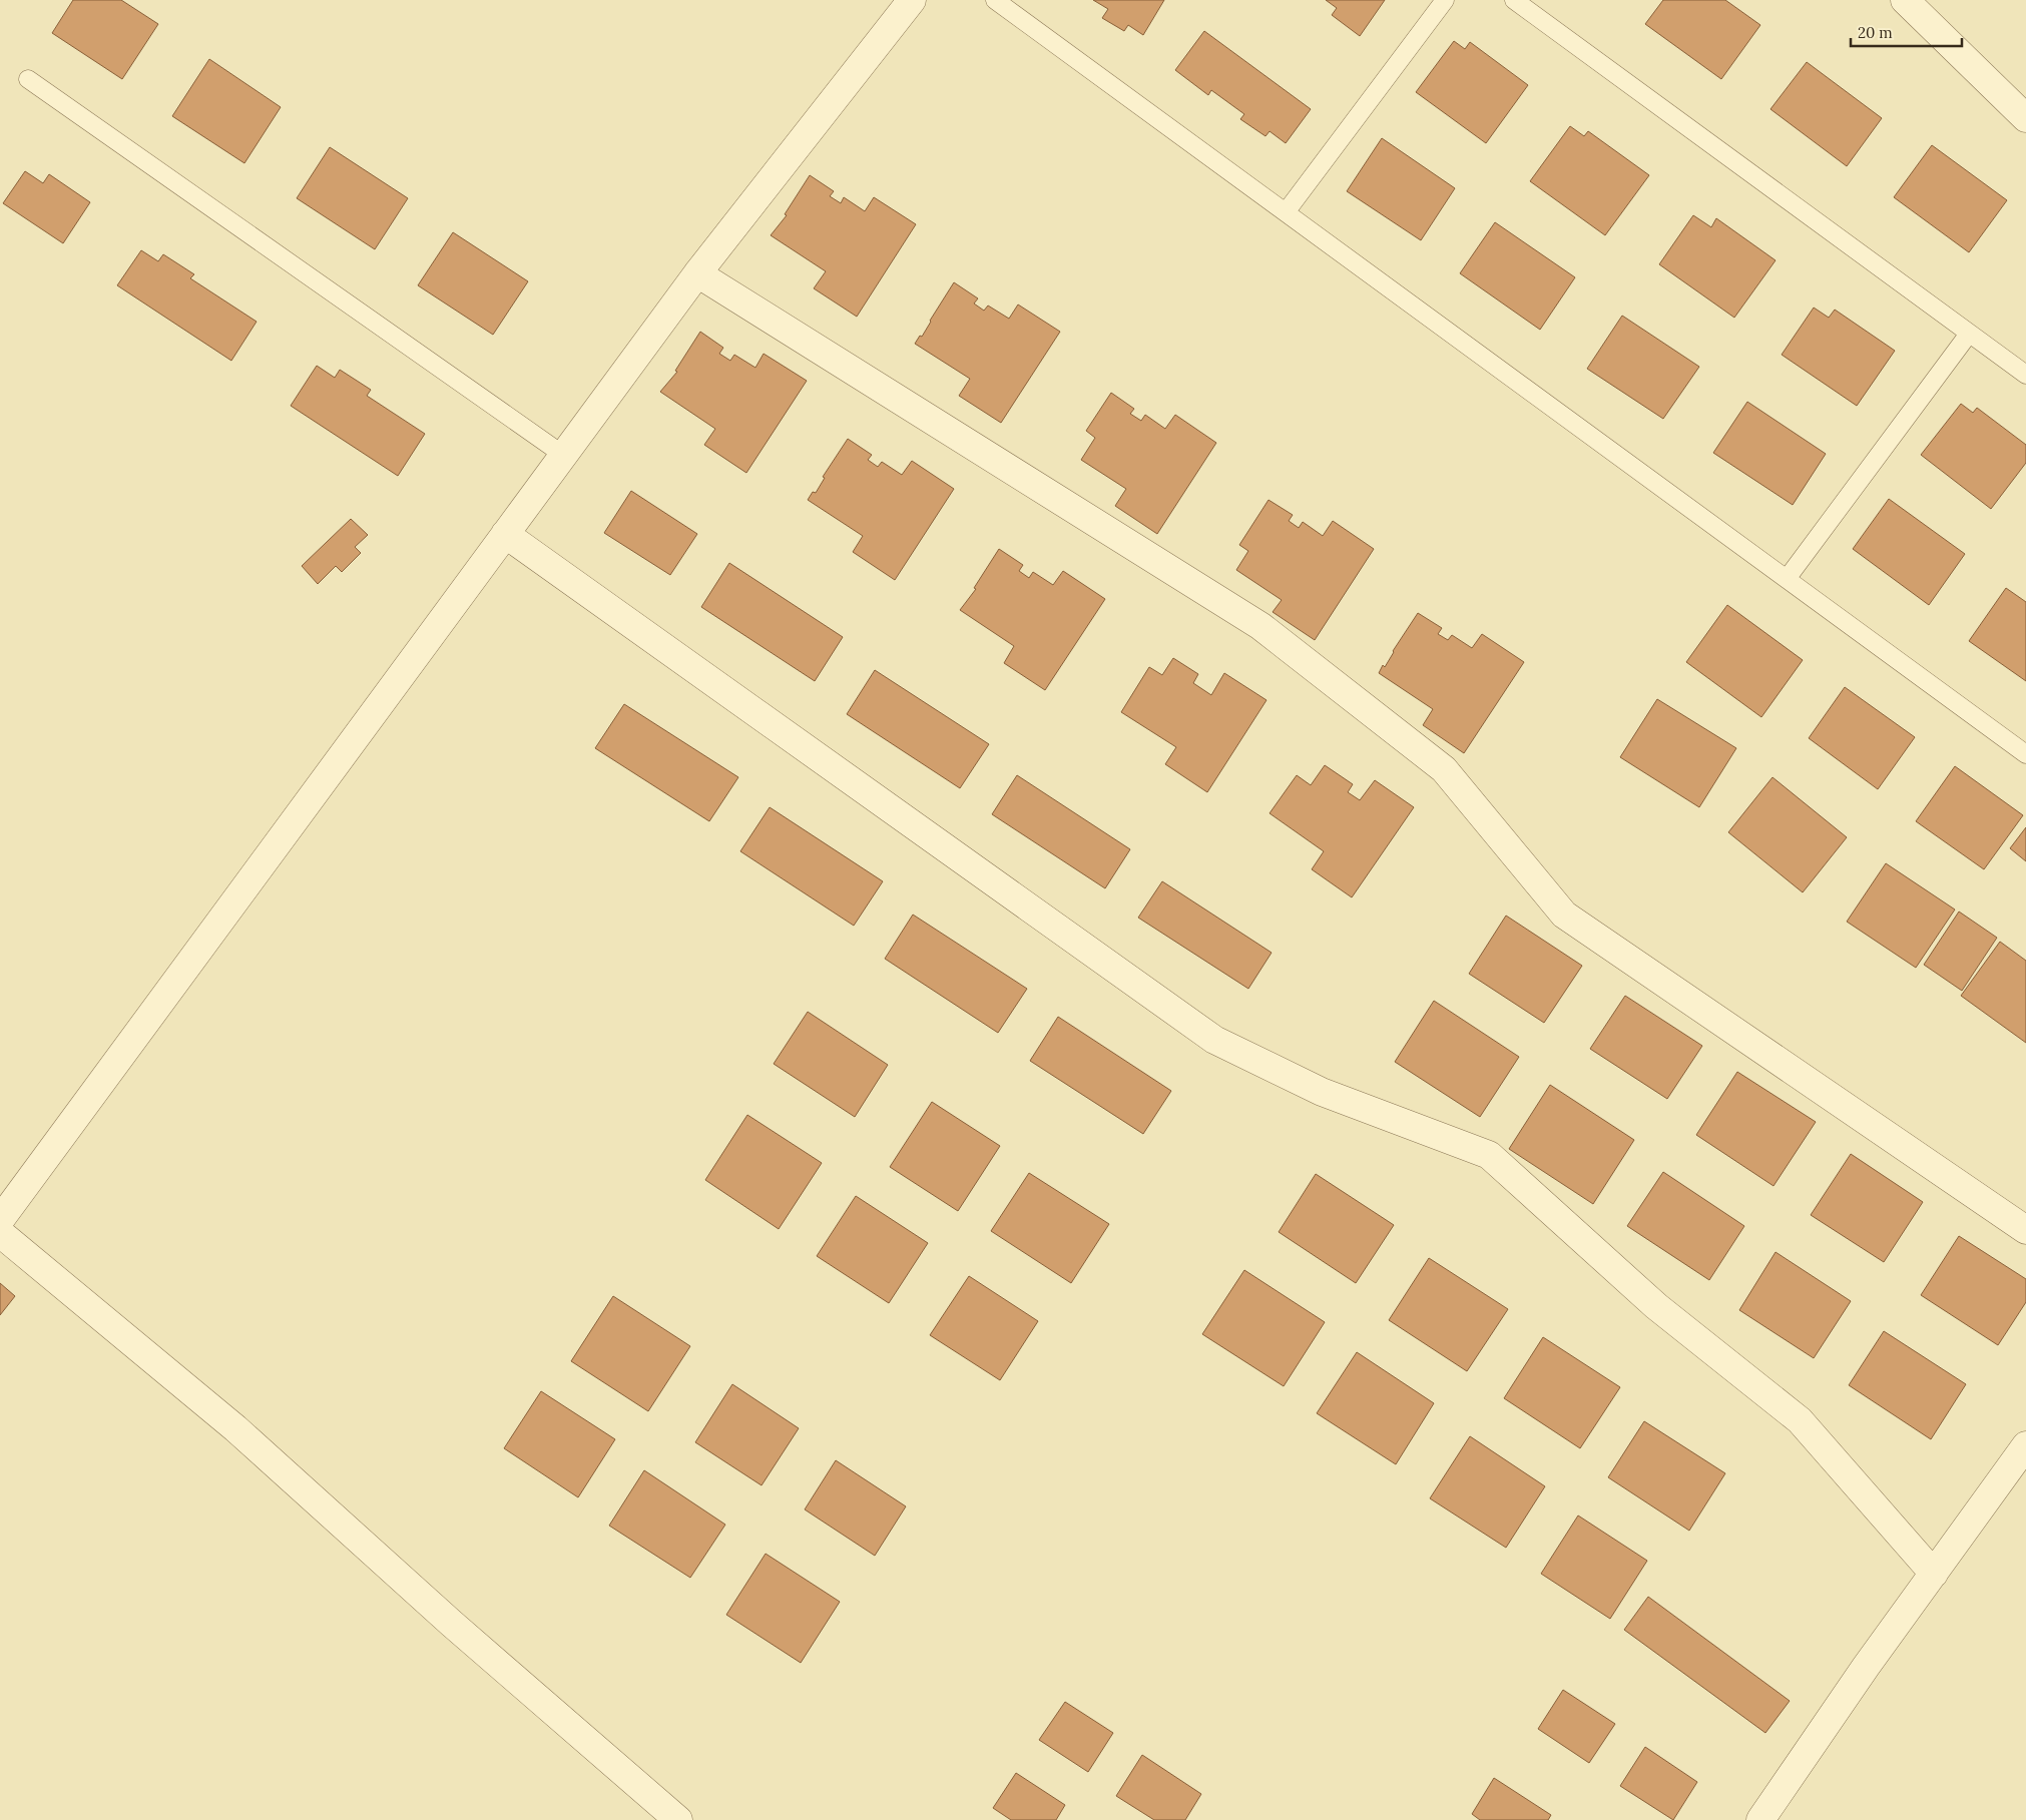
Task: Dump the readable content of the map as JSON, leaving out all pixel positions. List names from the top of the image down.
{
  "scale_bar": "20 m"
}
